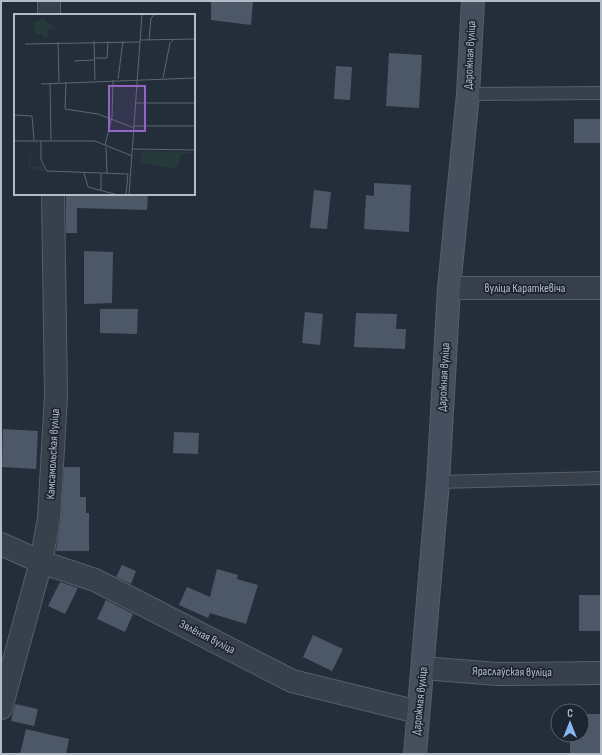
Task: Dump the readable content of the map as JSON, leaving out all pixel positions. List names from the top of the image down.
{
  "streets": {
    "main road": ["Дарожная вуліца"],
    "street": [
      "вуліца Караткевіча",
      "Камсамольская вуліца",
      "Зялёная вуліца",
      "Яраслаўская вуліца"
    ]
  },
  "crossings": [
    ["Дарожная вуліца", "вуліца Караткевіча"],
    ["Дарожная вуліца", "Зялёная вуліца"],
    ["Дарожная вуліца", "Яраслаўская вуліца"],
    ["Камсамольская вуліца", "Зялёная вуліца"]
  ],
  "north": "top"
}
